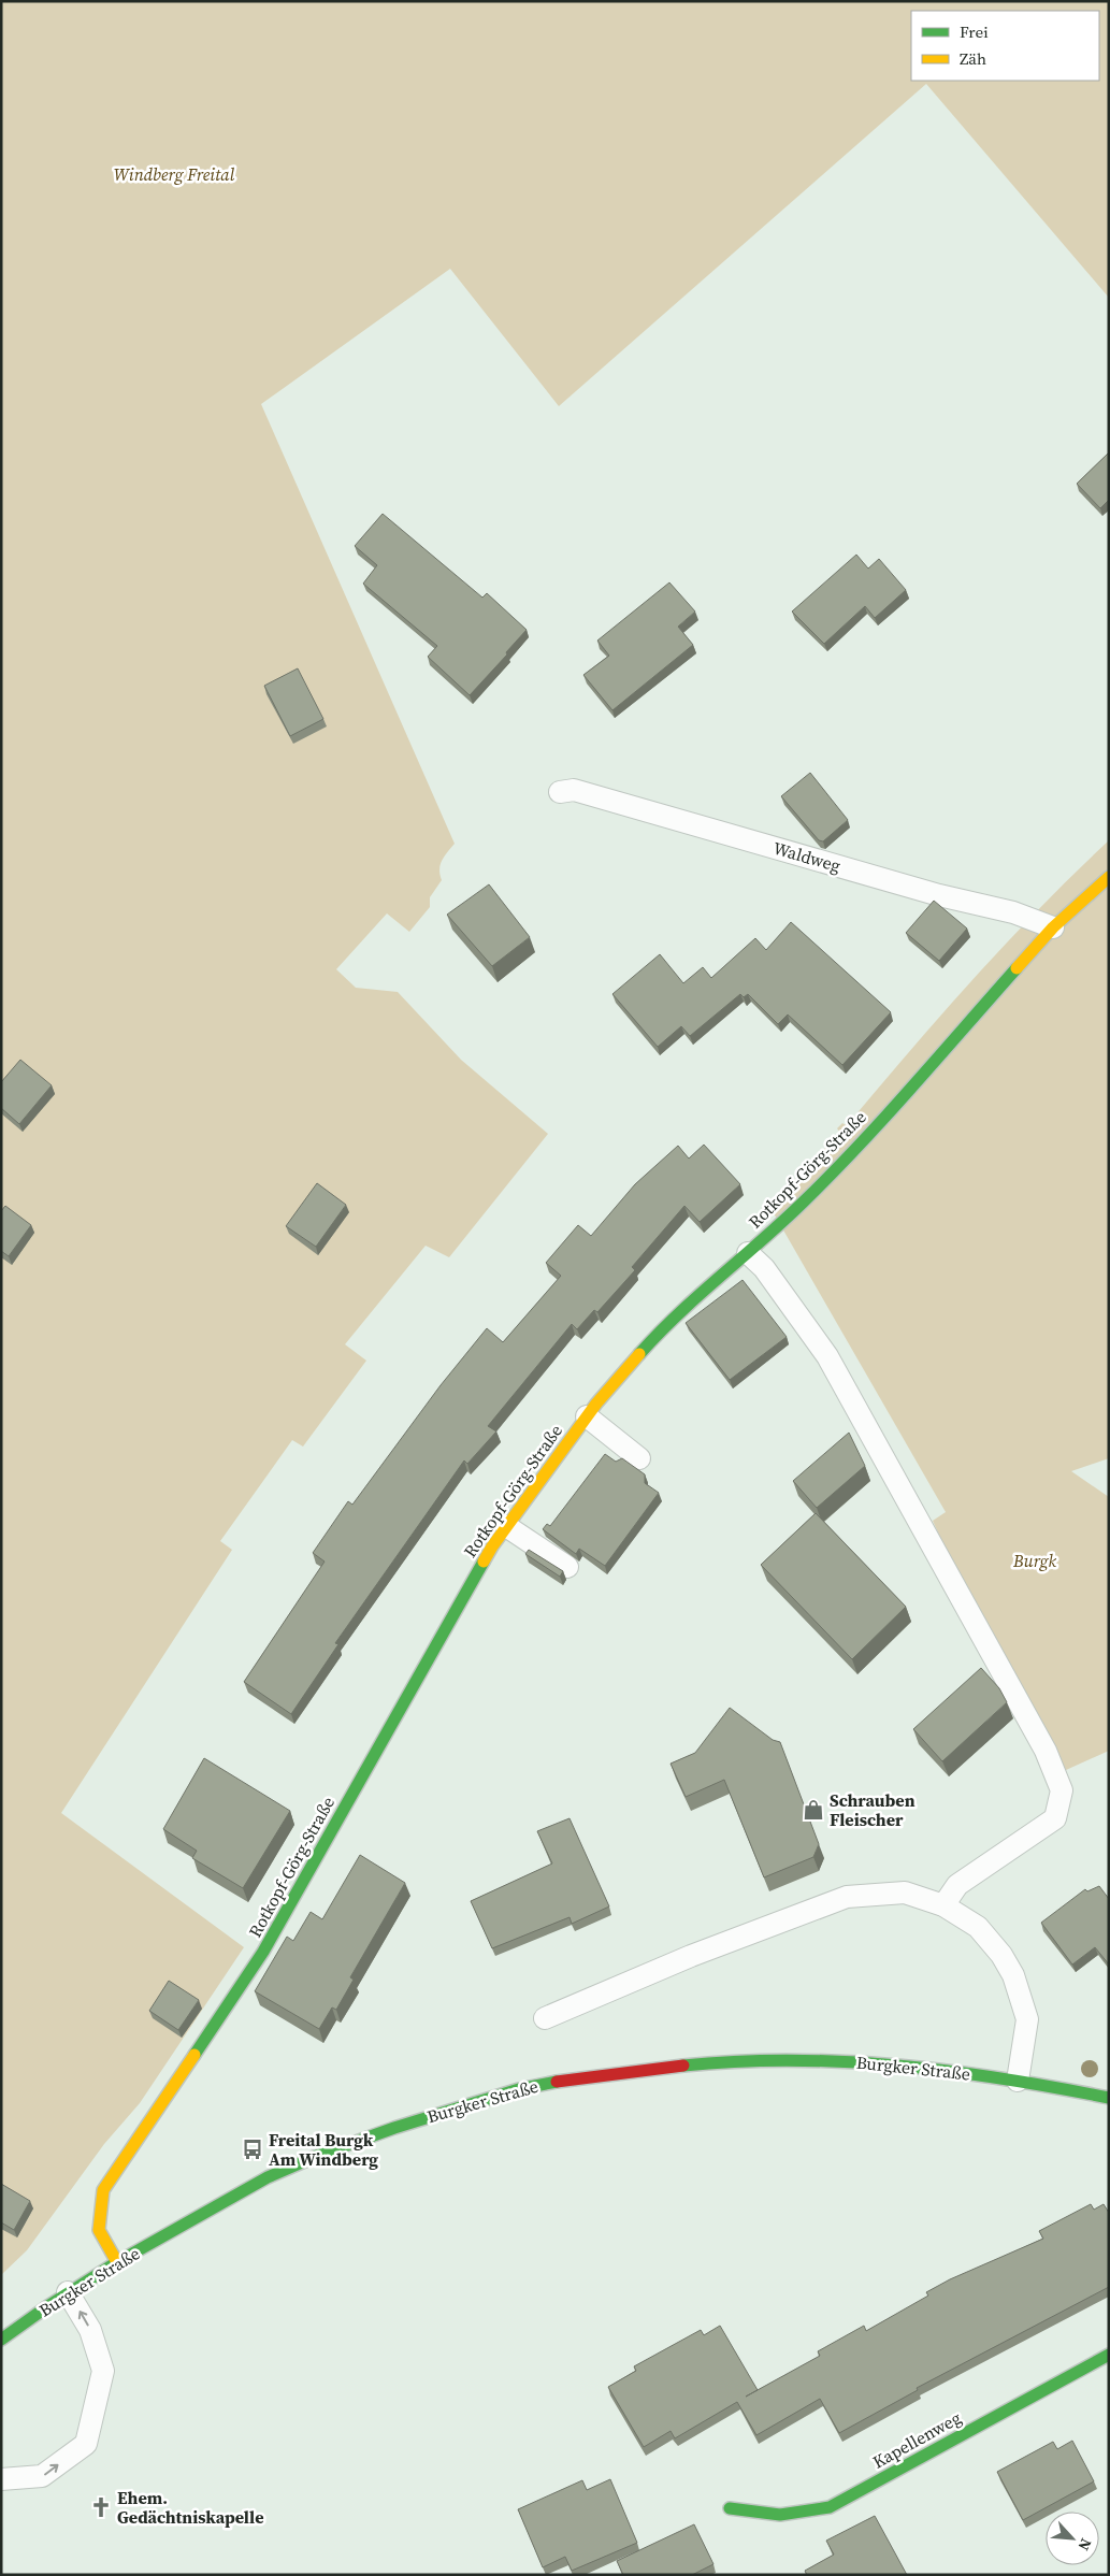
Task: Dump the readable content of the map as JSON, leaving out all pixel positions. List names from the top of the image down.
{
  "streets": {
    "street": ["Rotkopf-Görg-Straße", "Burgker Straße", "Kapellenweg"],
    "lane": ["Waldweg"]
  },
  "crossings": [
    ["Waldweg", "Rotkopf-Görg-Straße"],
    ["Rotkopf-Görg-Straße", "Burgker Straße"]
  ],
  "parks": ["Windberg Freital", "Burgk"],
  "places": {
    "shop": ["Schrauben Fleischer"],
    "bus stop": ["Freital Burgk Am Windberg"],
    "church": ["Ehem. Gedächtniskapelle"]
  },
  "legend": ["Frei", "Zäh"],
  "north": "bottom right"
}
